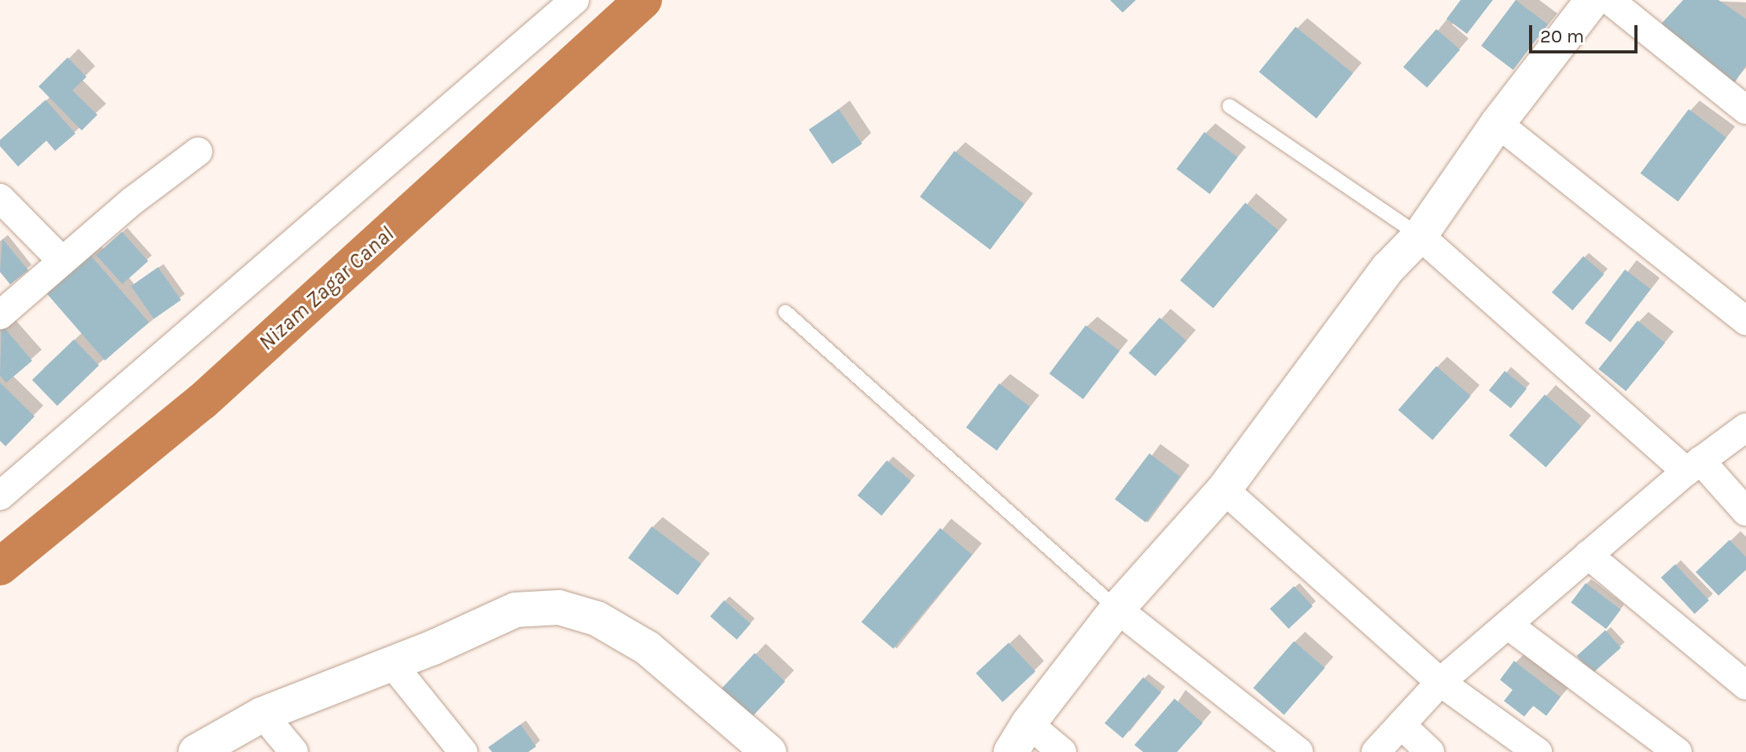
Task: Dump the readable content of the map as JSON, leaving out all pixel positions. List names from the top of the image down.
{
  "water": ["Nizam Zagar Canal"],
  "scale_bar": "20 m"
}
